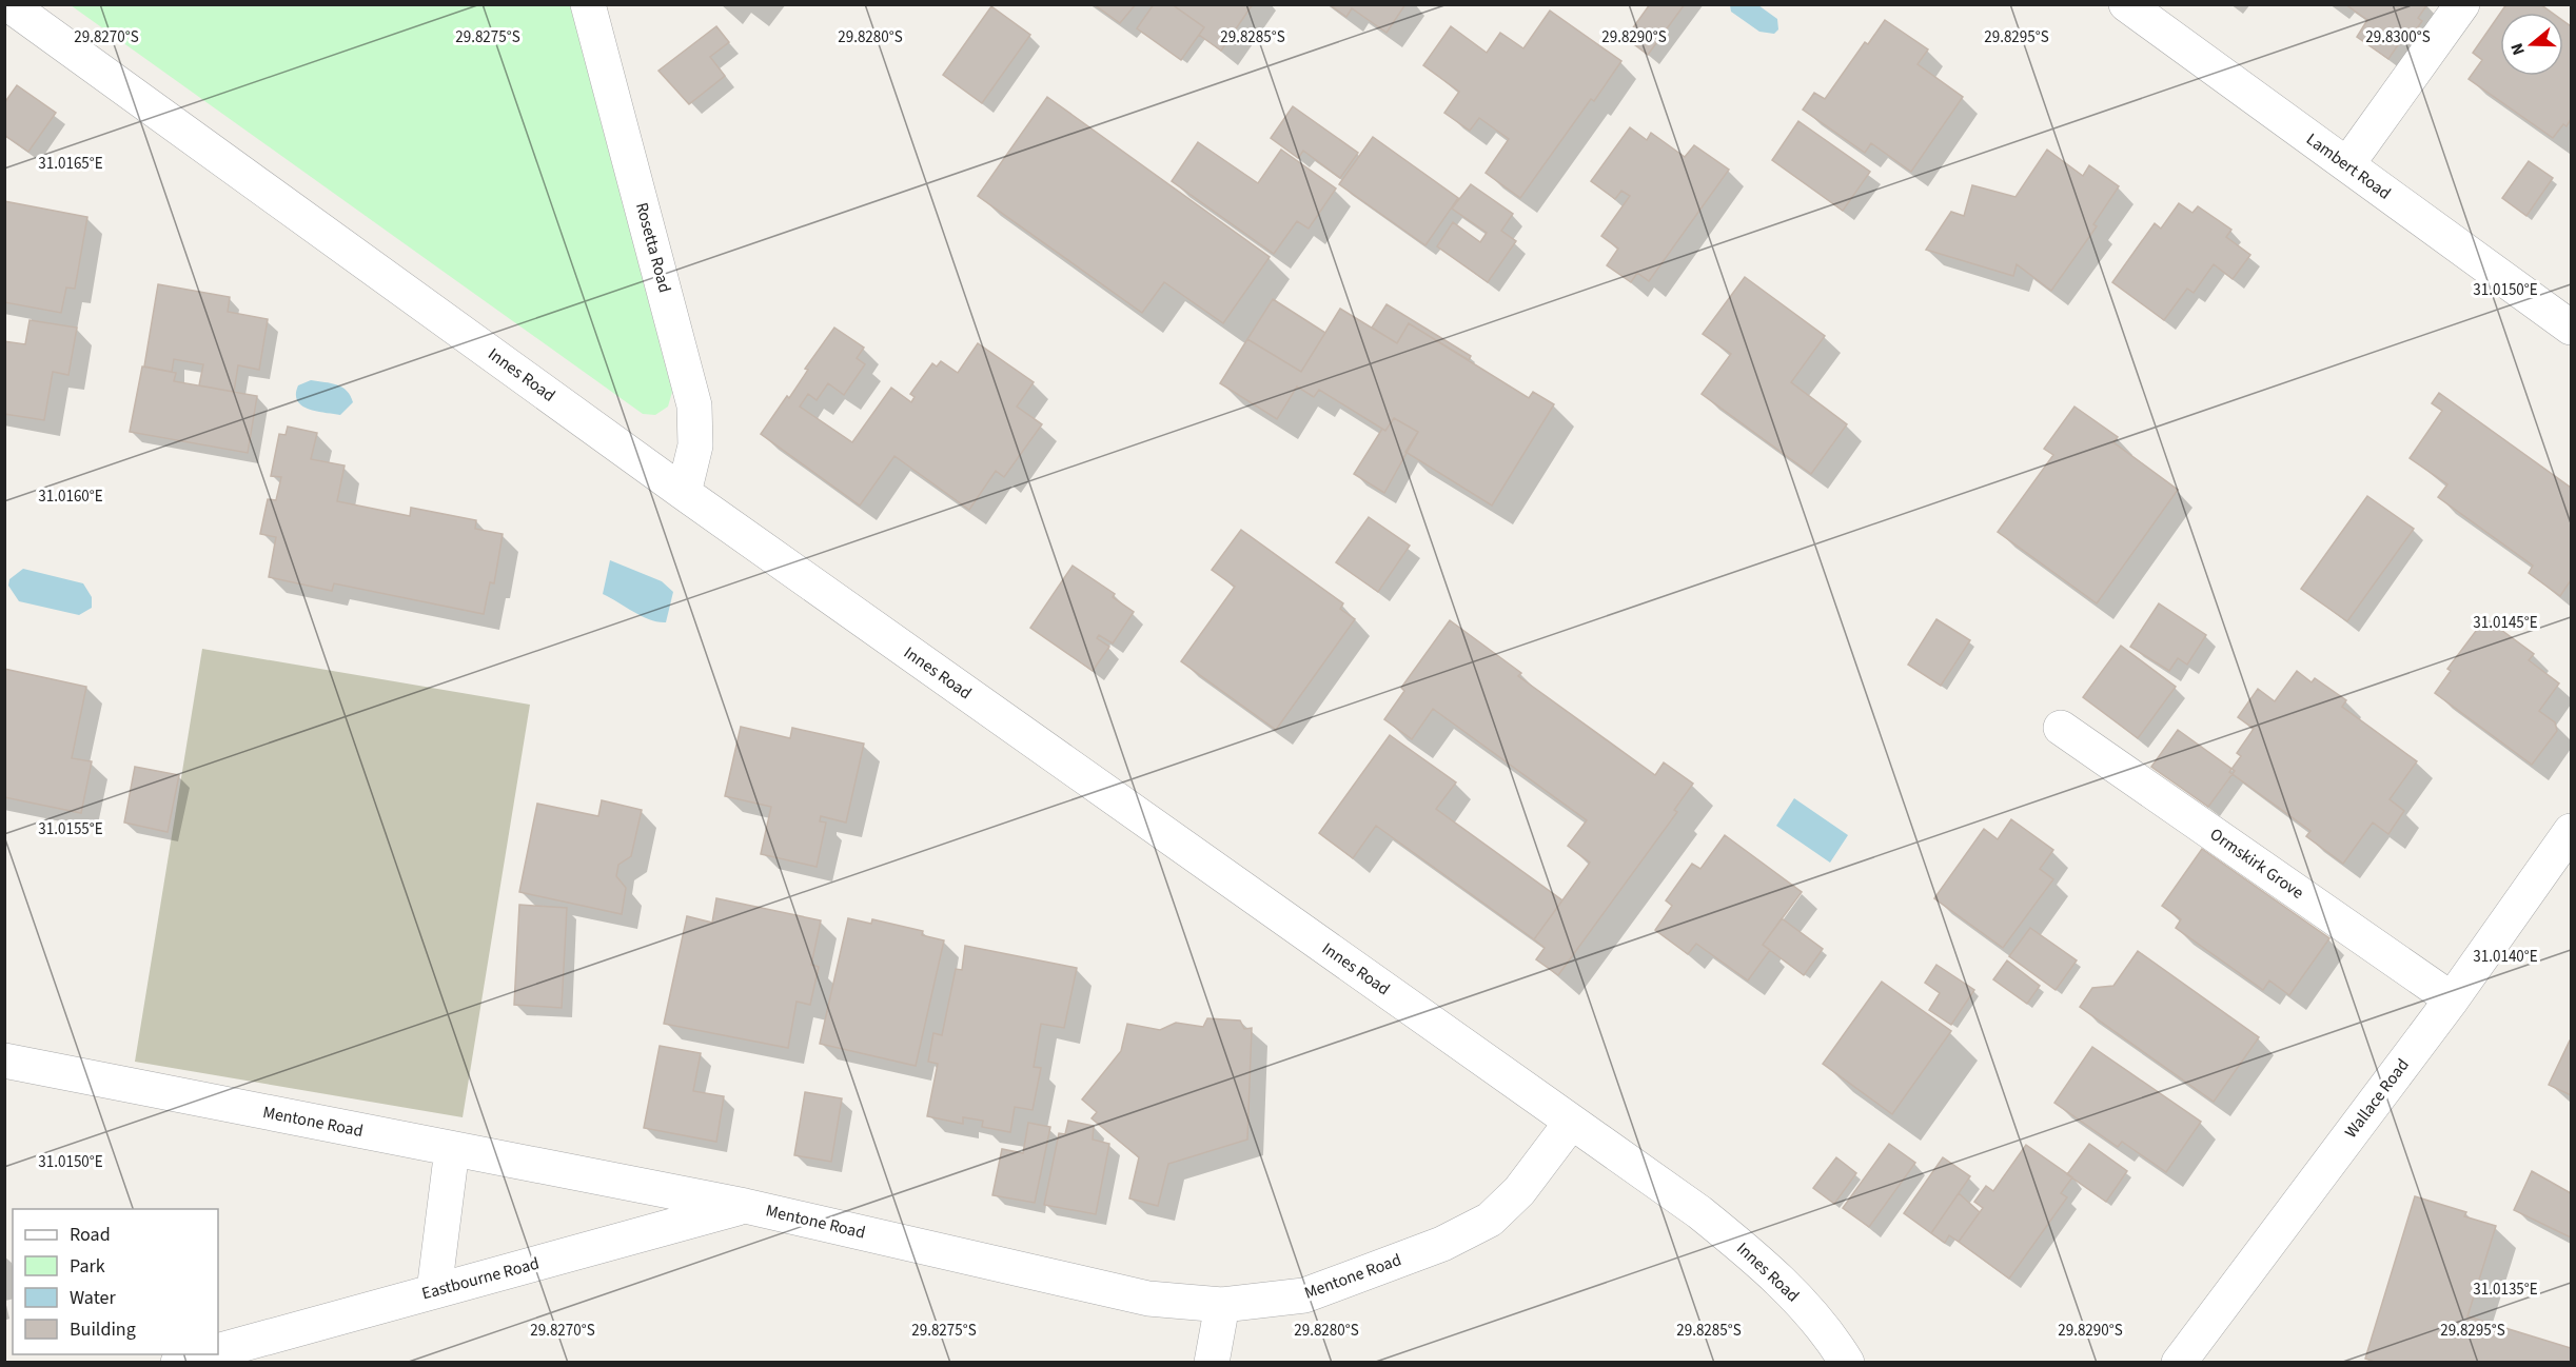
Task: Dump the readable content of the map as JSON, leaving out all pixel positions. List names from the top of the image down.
{
  "streets": {
    "street": [
      "Lambert Road",
      "Rosetta Road",
      "Innes Road",
      "Ormskirk Grove",
      "Wallace Road",
      "Mentone Road",
      "Eastbourne Road"
    ]
  },
  "crossings": [
    ["Rosetta Road", "Innes Road"],
    ["Innes Road", "Mentone Road"],
    ["Ormskirk Grove", "Wallace Road"],
    ["Mentone Road", "Eastbourne Road"]
  ],
  "legend": [
    "Road",
    "Park",
    "Water",
    "Building"
  ],
  "north": "left",
  "coordinates": [
    "29.8270°S",
    "29.8275°S",
    "29.8280°S",
    "29.8285°S",
    "29.8290°S",
    "29.8295°S",
    "29.8300°S",
    "31.0165°E",
    "31.0150°E",
    "31.0160°E",
    "31.0145°E",
    "31.0155°E",
    "31.0140°E",
    "31.0135°E"
  ]
}
